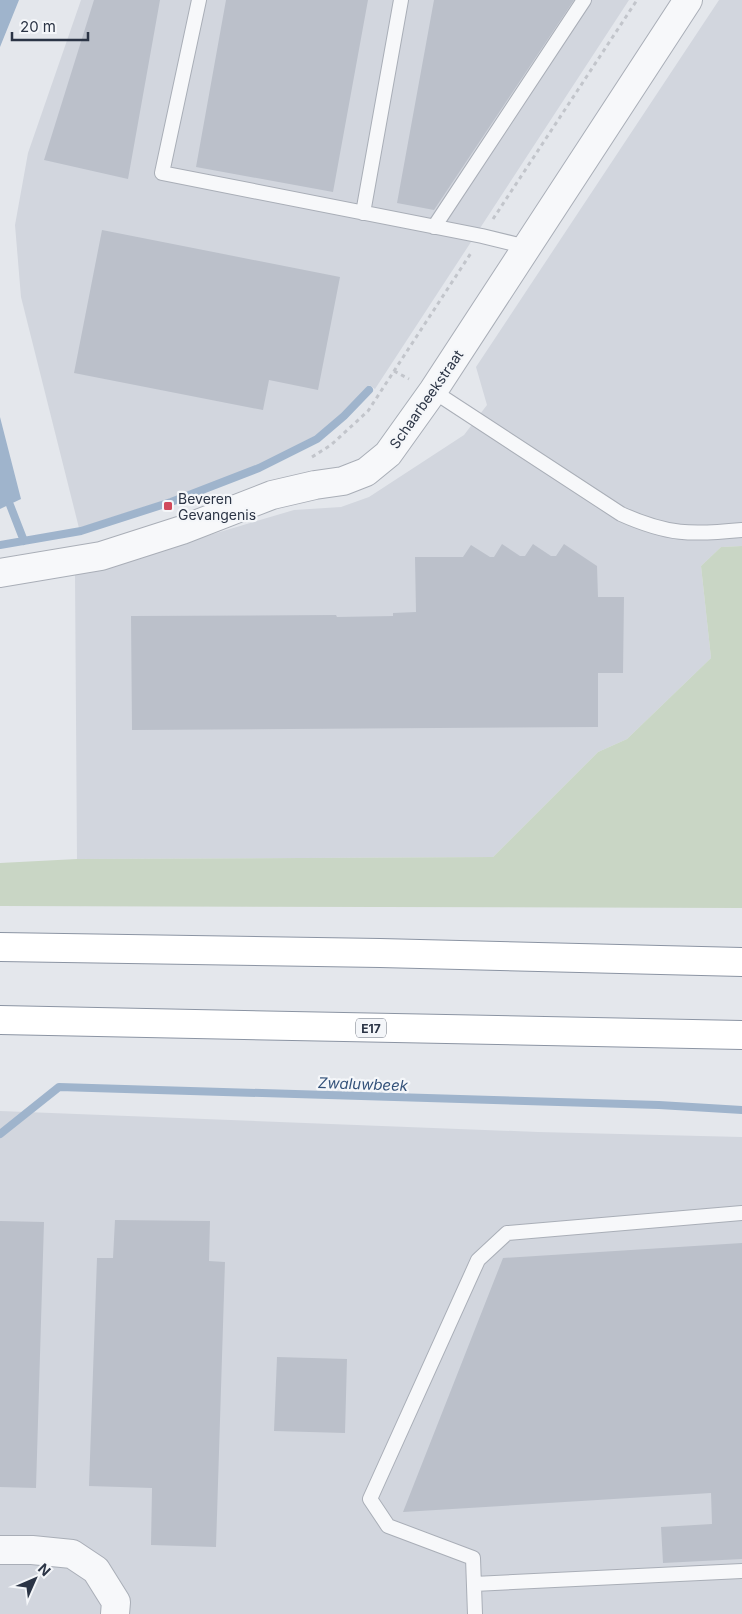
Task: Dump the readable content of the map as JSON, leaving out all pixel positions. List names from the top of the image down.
{
  "streets": {
    "highway": ["E17"],
    "street": ["Schaarbeekstraat"]
  },
  "water": ["Zwaluwbeek"],
  "places": {
    "transit": ["Beveren Gevangenis"]
  },
  "scale_bar": "20 m",
  "north": "top right"
}
